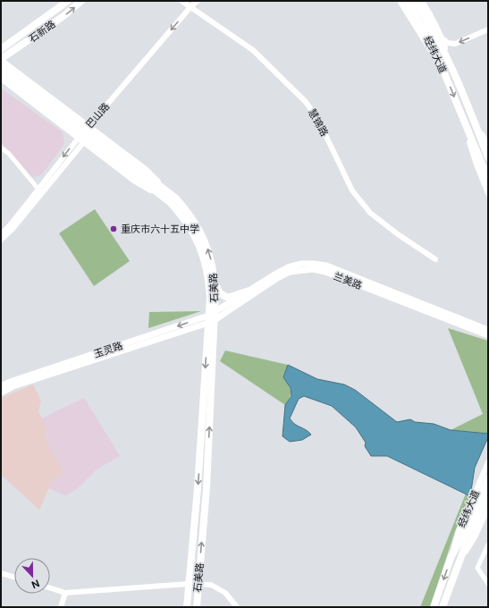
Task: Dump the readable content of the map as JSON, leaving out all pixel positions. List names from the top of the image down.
{
  "streets": {
    "main road": [
      "石新路",
      "经纬大道",
      "兰美路",
      "石美路",
      "玉灵路"
    ],
    "street": ["巴山路", "慧锦路"]
  },
  "crossings": [
    ["巴山路", "慧锦路"],
    ["兰美路", "石美路"],
    ["兰美路", "玉灵路"],
    ["石美路", "玉灵路"]
  ],
  "places": ["重庆市六十五中学"],
  "north": "bottom"
}
